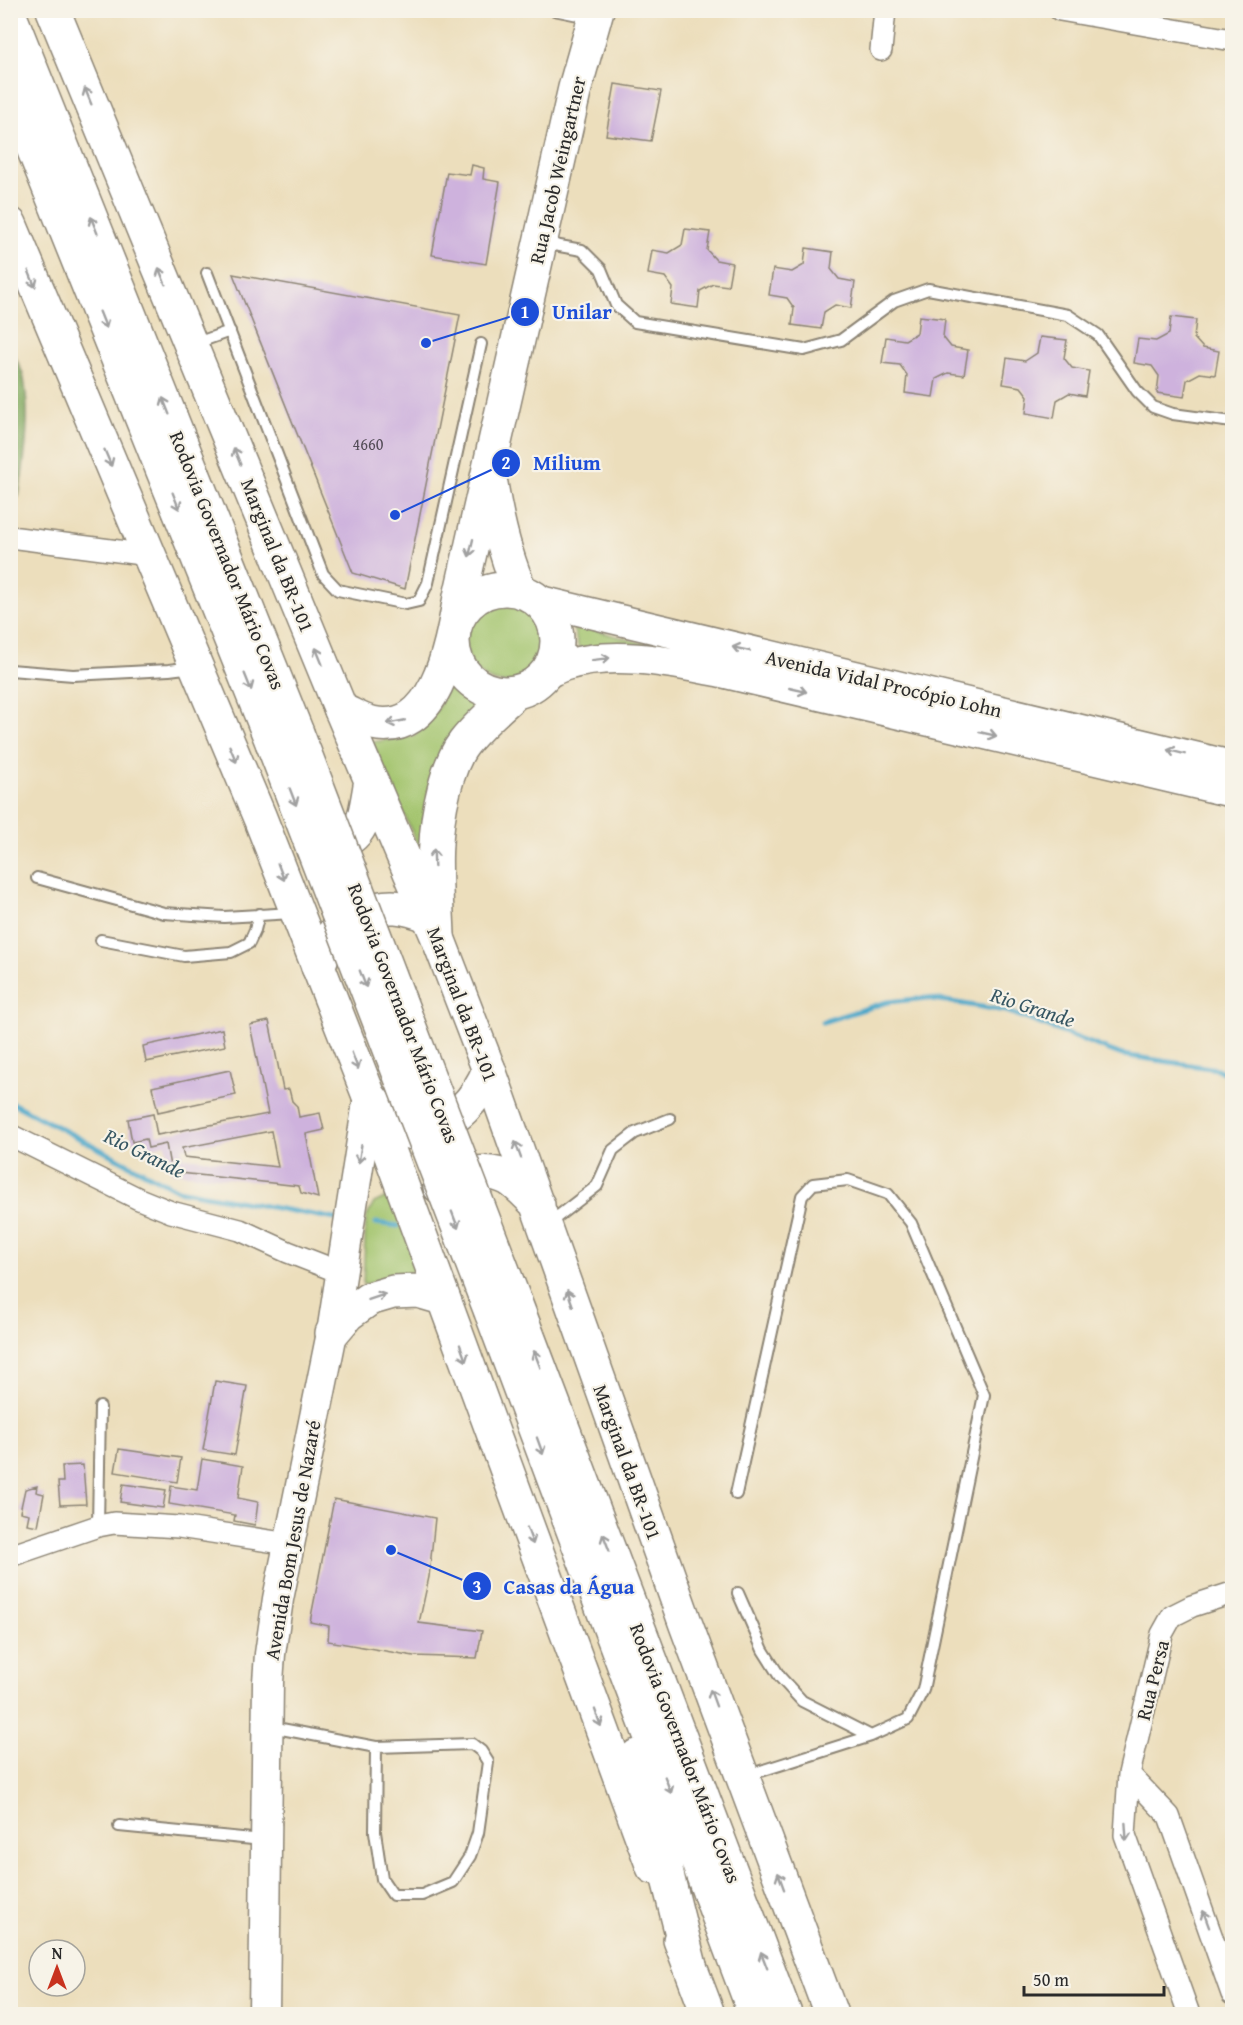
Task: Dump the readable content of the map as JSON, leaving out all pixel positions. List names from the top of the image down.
{
  "streets": {
    "main road": ["Rua Jacob Weingartner", "Marginal da BR-101", "Rodovia Governador Mário Covas"],
    "street": ["Avenida Vidal Procópio Lohn", "Avenida Bom Jesus de Nazaré", "Rua Persa"]
  },
  "crossings": [
    ["Rua Jacob Weingartner", "Marginal da BR-101"],
    ["Rua Jacob Weingartner", "Avenida Vidal Procópio Lohn"]
  ],
  "water": ["Rio Grande"],
  "places": ["Unilar", "Milium", "Casas da Água"],
  "house_numbers": ["4660"],
  "scale_bar": "50 m",
  "north": "top"
}
